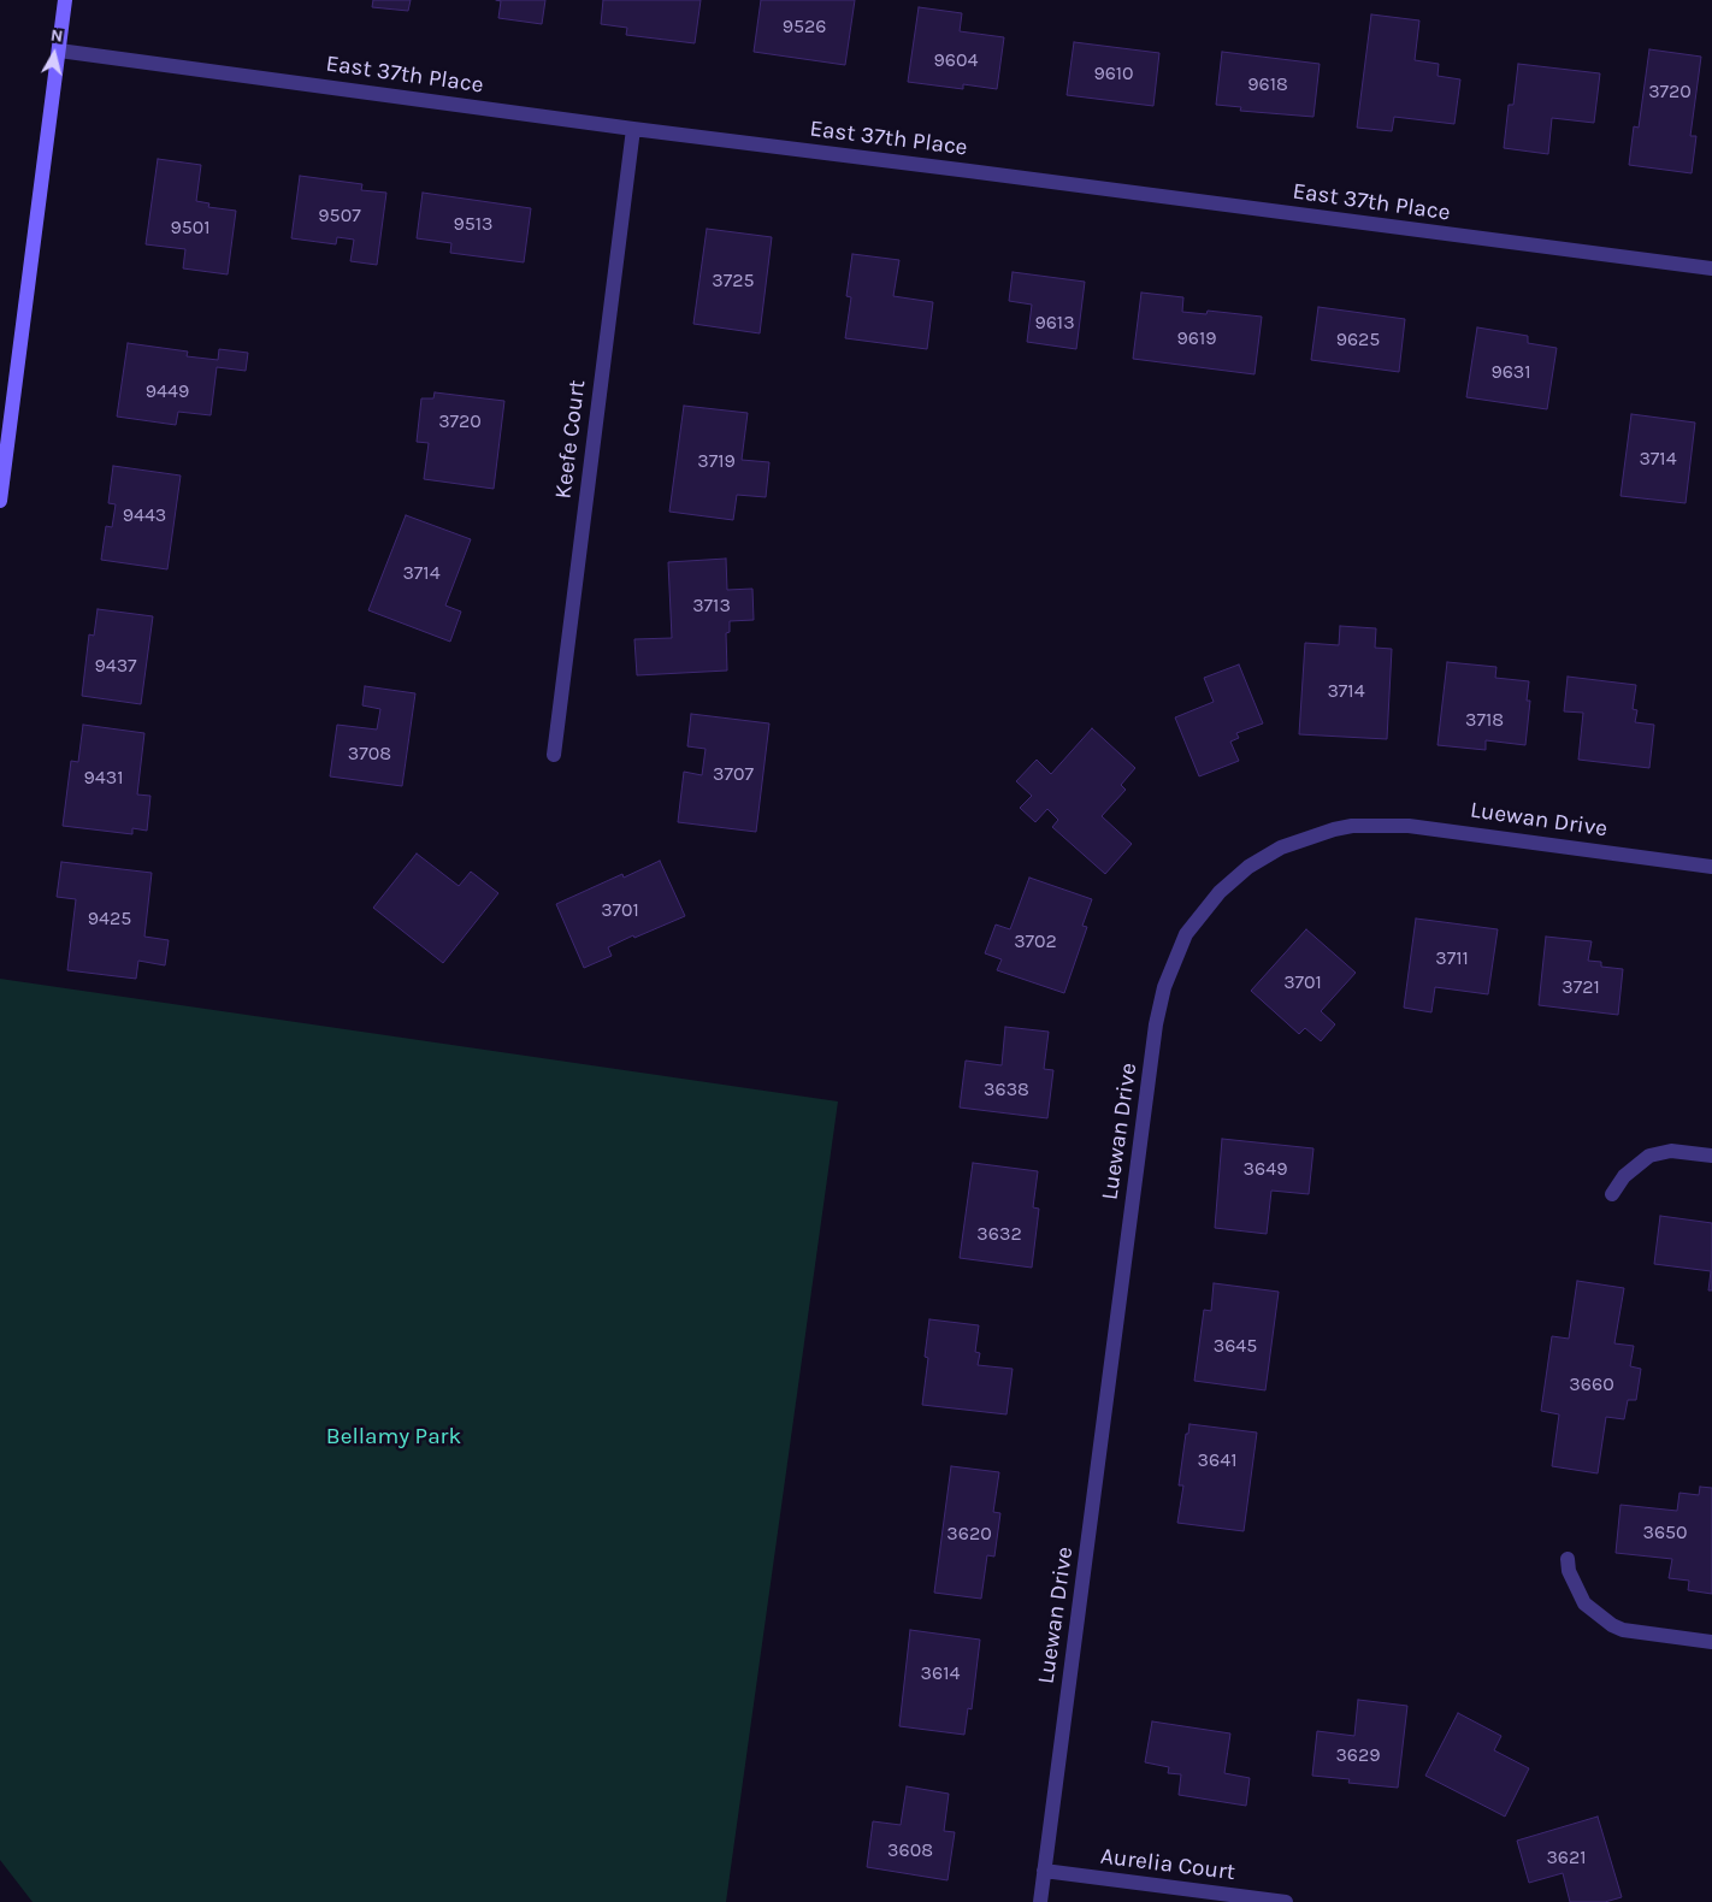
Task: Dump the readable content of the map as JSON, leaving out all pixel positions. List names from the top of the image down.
{
  "streets": {
    "street": [
      "East 37th Place",
      "Keefe Court",
      "Luewan Drive",
      "Aurelia Court"
    ]
  },
  "crossings": [
    ["East 37th Place", "Keefe Court"],
    ["Luewan Drive", "Aurelia Court"]
  ],
  "parks": ["Bellamy Park"],
  "house_numbers": [
    "9526",
    "9604",
    "9610",
    "9618",
    "3720",
    "9507",
    "9513",
    "9501",
    "3725",
    "9613",
    "9619",
    "9625",
    "9631",
    "9449",
    "3720",
    "3714",
    "3719",
    "9443",
    "3714",
    "3713",
    "9437",
    "3714",
    "3718",
    "3708",
    "3707",
    "9431",
    "3701",
    "9425",
    "3702",
    "3711",
    "3701",
    "3721",
    "3638",
    "3649",
    "3632",
    "3645",
    "3660",
    "3641",
    "3650",
    "3620",
    "3614",
    "3629",
    "3608",
    "3621"
  ],
  "north": "top"
}
